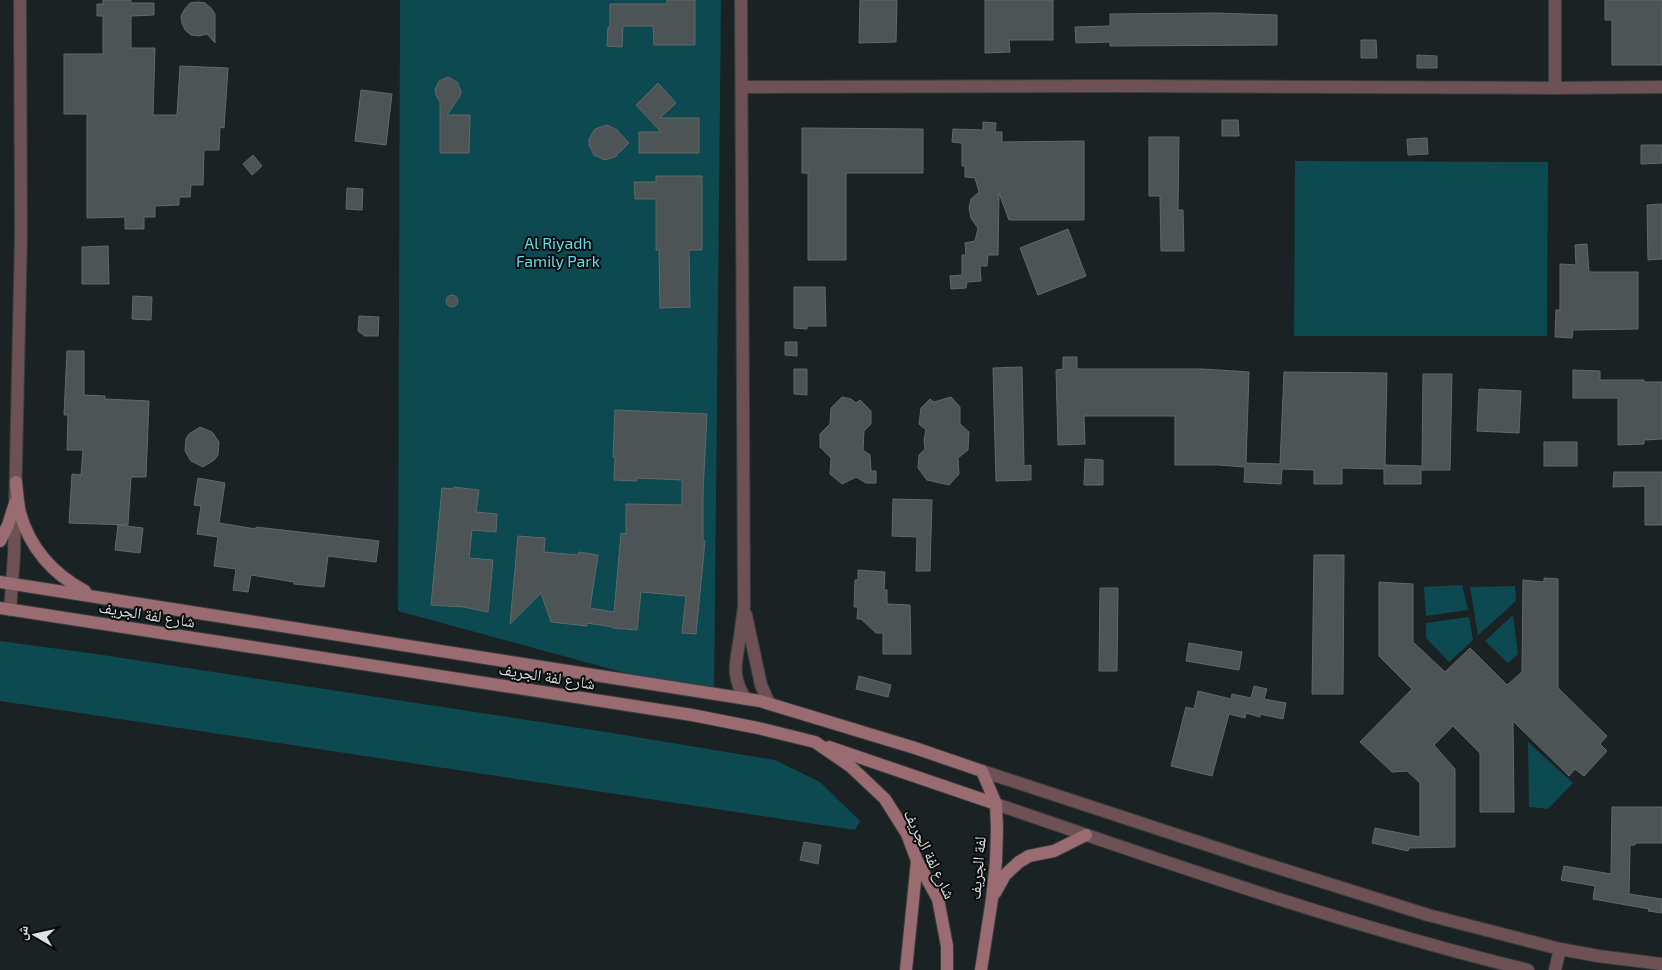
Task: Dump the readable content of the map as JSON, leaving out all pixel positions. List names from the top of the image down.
{
  "streets": {
    "main road": ["شارع لفة الجريف", "لفة الجريف"]
  },
  "crossings": [
    ["شارع لفة الجريف", "لفة الجريف"]
  ],
  "parks": ["Al Riyadh Family Park"],
  "north": "left"
}
